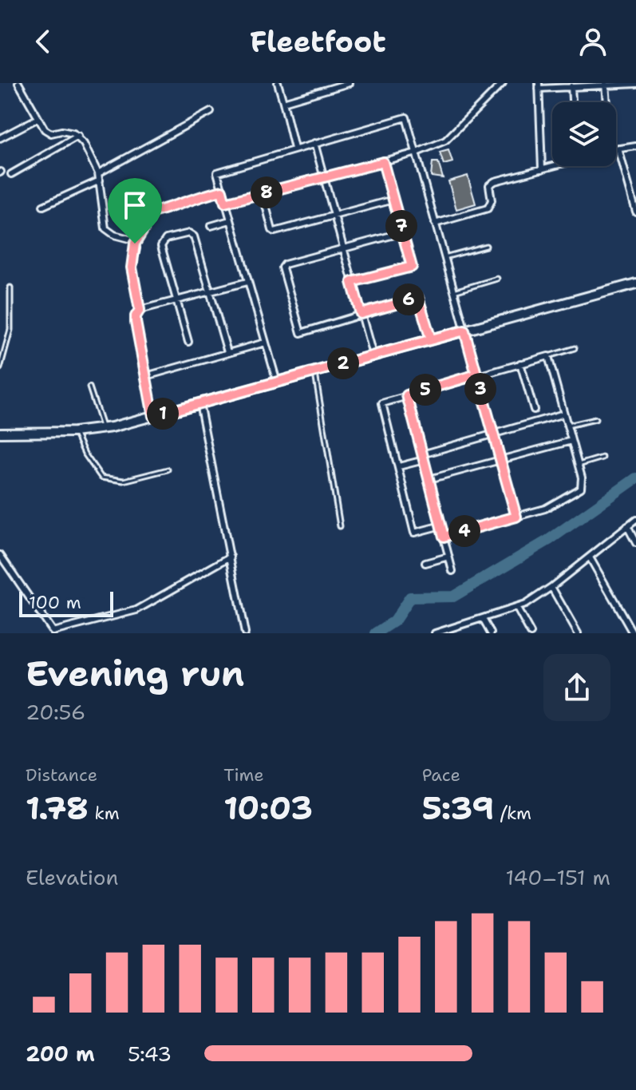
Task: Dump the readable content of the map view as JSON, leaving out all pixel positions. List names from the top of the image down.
{
  "scale_bar": "100 m",
  "page": {
    "header": "Fleetfoot",
    "pins": [
      "8",
      "7",
      "6",
      "2",
      "3",
      "5",
      "1",
      "4"
    ],
    "scale": "100 m",
    "heading": ["Evening run", "20:56"],
    "stats": [
      ["Distance", "1.78 km"],
      ["Time", "10:03"],
      ["Pace", "5:39 /km"]
    ],
    "chart": ["Elevation", "140–151 m"],
    "list": [
      {
        "name": "200 m",
        "note": "5:43"
      }
    ]
  }
}
